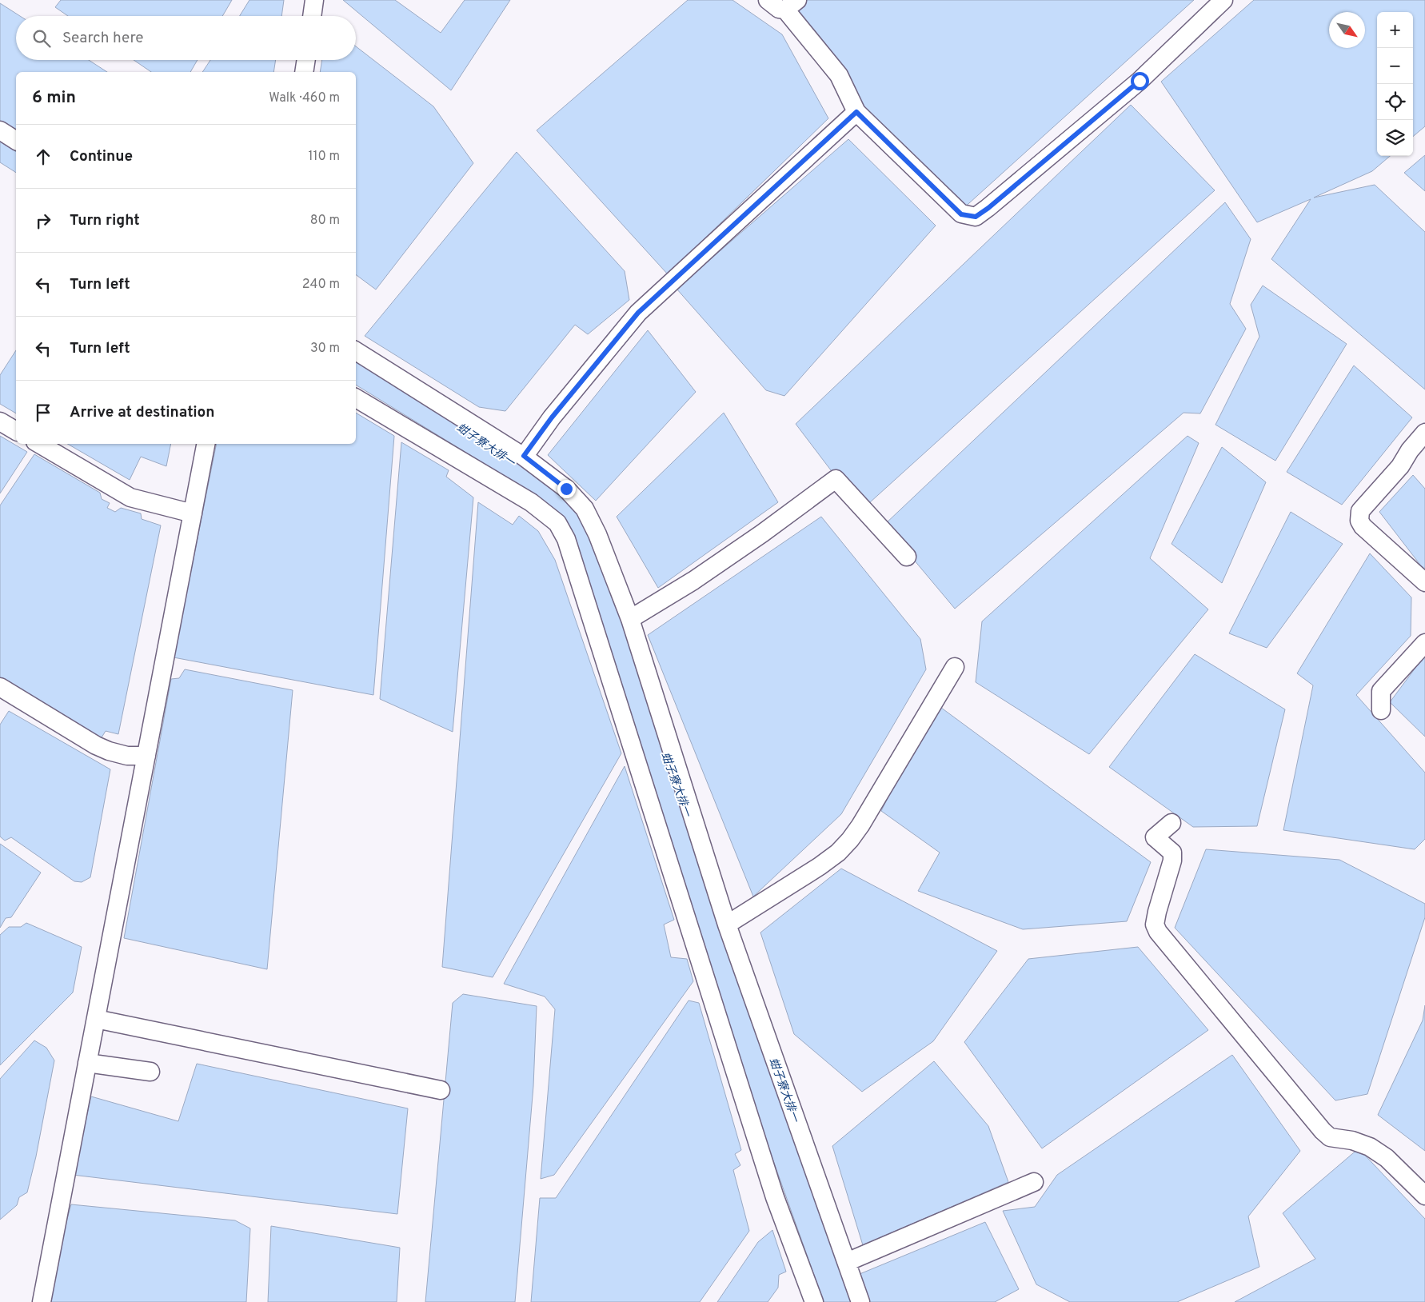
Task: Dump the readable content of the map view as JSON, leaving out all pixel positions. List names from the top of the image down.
{
  "water": ["蚶子寮大排一"],
  "north": "bottom right",
  "page": {
    "map_buttons": ["+", "−"],
    "search": "Search here",
    "heading": ["6 min", "Walk · 460 m"],
    "list": [
      ["Continue", "110 m"],
      ["Turn right", "80 m"],
      ["Turn left", "240 m"],
      ["Turn left", "30 m"],
      "Arrive at destination"
    ]
  }
}
